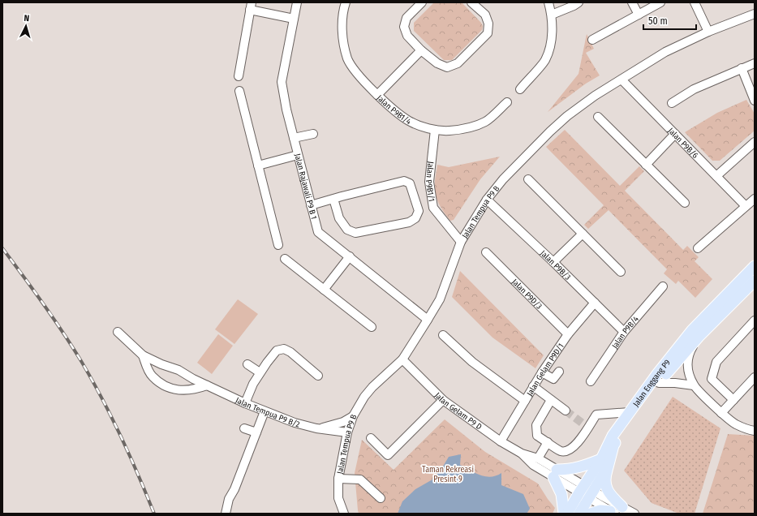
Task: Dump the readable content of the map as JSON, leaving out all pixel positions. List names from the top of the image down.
{
  "streets": {
    "main road": ["Jalan Enggang P9"],
    "street": [
      "Jalan P9B1/4",
      "Jalan P9B/6",
      "Jalan P9B1/1",
      "Jalan Rajawali P9 B 1",
      "Jalan Tempua P9 B",
      "Jalan P9B/3",
      "Jalan P9D/3",
      "Jalan P9B/4",
      "Jalan Gelam P9D/1",
      "Jalan Gelam P9 D",
      "Jalan Tempua P9 B/2"
    ]
  },
  "crossings": [
    ["Jalan P9B1/4", "Jalan P9B1/1"],
    ["Jalan P9B/6", "Jalan Tempua P9 B"],
    ["Jalan P9B1/1", "Jalan Tempua P9 B"],
    ["Jalan Rajawali P9 B 1", "Jalan Tempua P9 B"],
    ["Jalan Tempua P9 B", "Jalan P9B/3"],
    ["Jalan Tempua P9 B", "Jalan Gelam P9 D"],
    ["Jalan Tempua P9 B", "Jalan Tempua P9 B/2"],
    ["Jalan P9B/3", "Jalan P9B/4"],
    ["Jalan P9B/3", "Jalan Gelam P9D/1"],
    ["Jalan P9D/3", "Jalan Gelam P9D/1"],
    ["Jalan Gelam P9D/1", "Jalan Gelam P9 D"],
    ["Jalan Enggang P9", "Jalan Gelam P9 D"]
  ],
  "parks": ["Taman Rekreasi Presint 9"],
  "scale_bar": "50 m",
  "north": "top"
}
